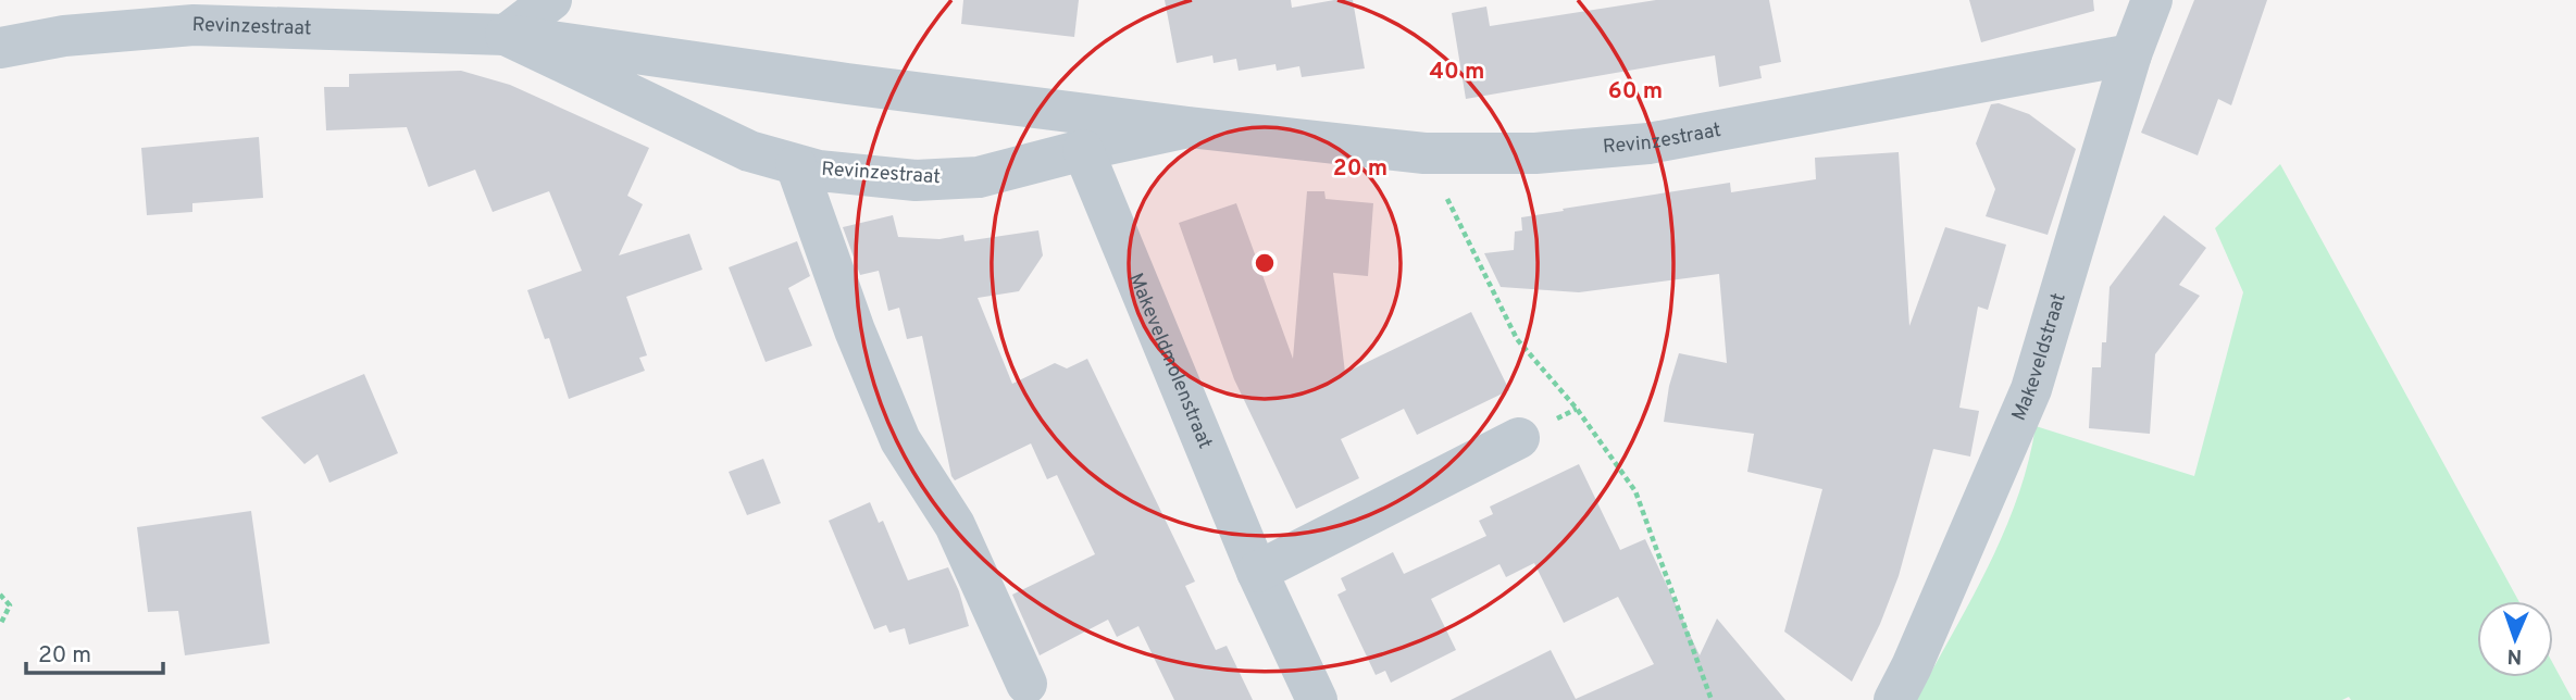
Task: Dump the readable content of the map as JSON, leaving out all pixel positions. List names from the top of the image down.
{
  "streets": {
    "street": ["Revinzestraat", "Makeveldstraat", "Makeveldmolenstraat"]
  },
  "crossings": [
    ["Revinzestraat", "Makeveldstraat"],
    ["Revinzestraat", "Makeveldmolenstraat"]
  ],
  "scale_bar": "20 m",
  "north": "bottom",
  "rings": ["40 m", "60 m", "20 m"]
}
